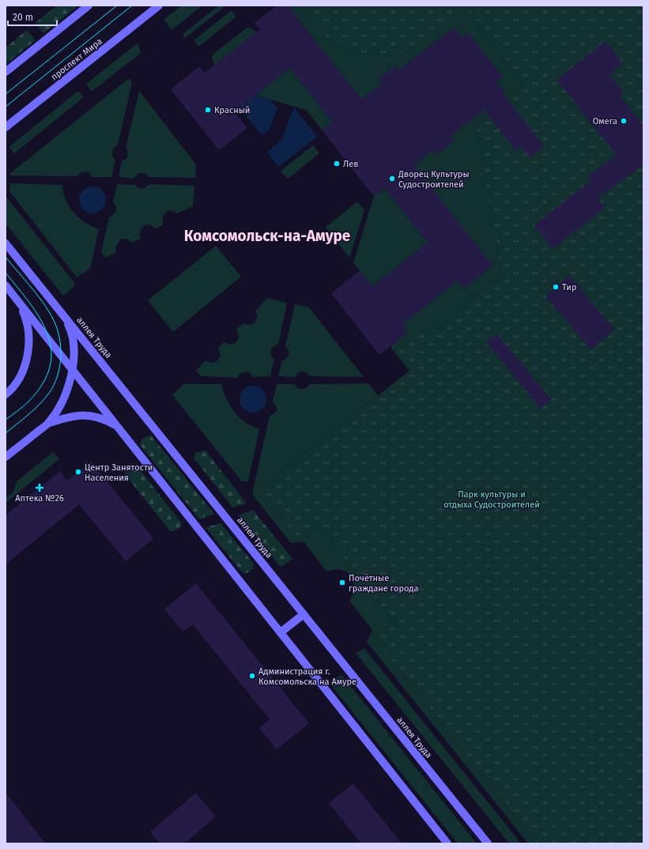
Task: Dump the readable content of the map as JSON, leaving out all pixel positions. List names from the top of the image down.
{
  "streets": {
    "main road": ["проспект Мира", "аллея Труда"]
  },
  "districts": ["Комсомольск-на-Амуре"],
  "parks": ["Парк культуры и отдыха Судостроителей"],
  "places": {
    "other": [
      "Красный",
      "Омега",
      "Лев",
      "Дворец Культуры Судостроителей",
      "Тир",
      "Центр Занятости Населения",
      "Почётные граждане города",
      "Администрация г. Комсомольска на Амуре"
    ],
    "health": ["Аптека №26"]
  },
  "scale_bar": "20 m"
}
